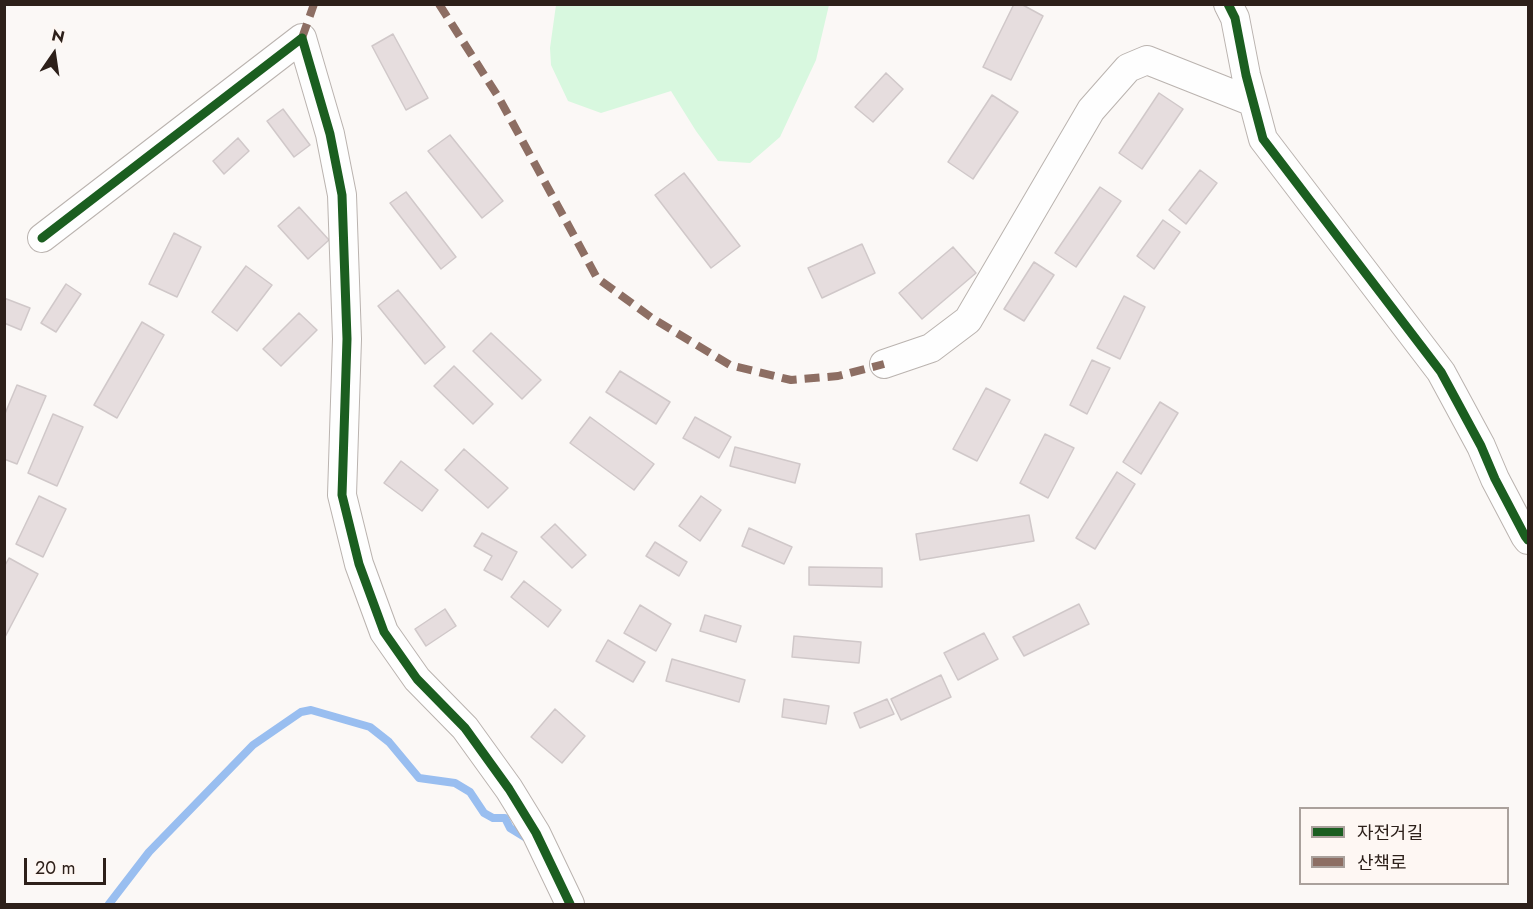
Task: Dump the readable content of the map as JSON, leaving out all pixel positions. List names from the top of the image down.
{
  "legend": ["자전거길", "산책로"],
  "scale_bar": "20 m",
  "north": "top"
}
